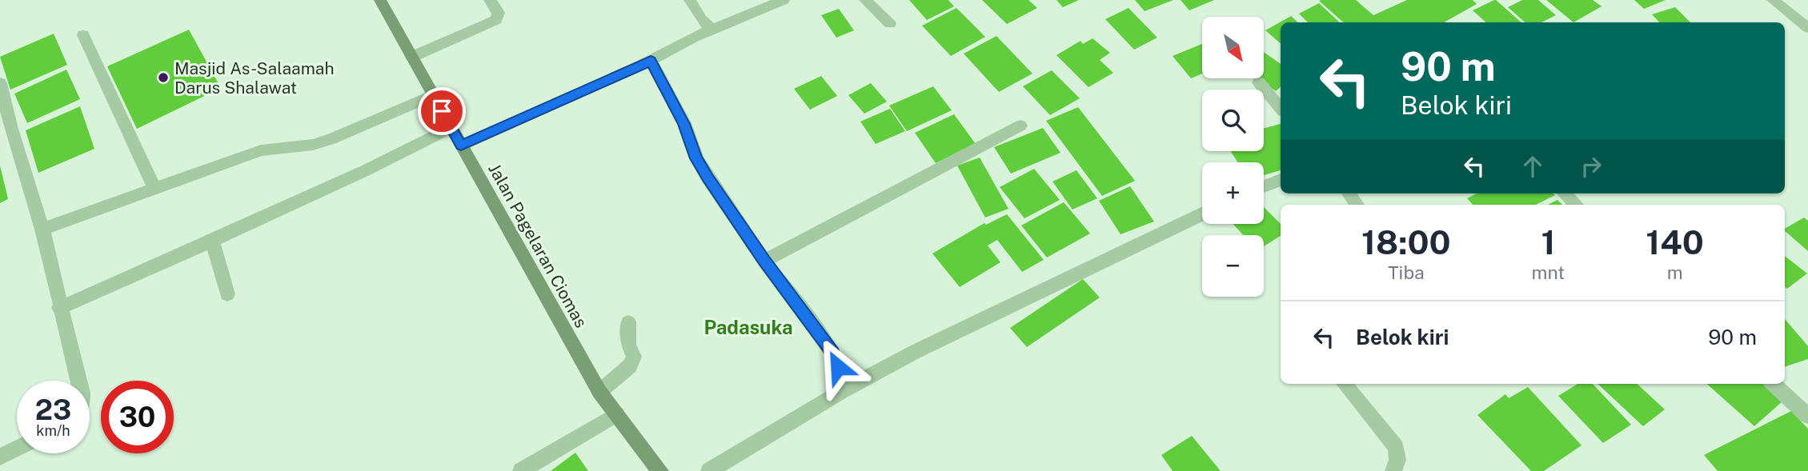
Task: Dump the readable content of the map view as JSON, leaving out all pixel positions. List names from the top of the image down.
{
  "streets": {
    "main road": ["Jalan Pagelaran Ciomas"]
  },
  "districts": ["Padasuka"],
  "places": ["Masjid As-Salaamah Darus Shalawat"],
  "north": "bottom right",
  "page": {
    "map_buttons": ["+", "−"],
    "turn": ["90 m", "Belok kiri"],
    "eta": [
      "18:00",
      "Tiba",
      "1",
      "mnt",
      "140",
      "m"
    ],
    "list": [
      {
        "name": "Belok kiri",
        "value": "90 m"
      }
    ],
    "speed": "23 km/h",
    "limit": "30"
  }
}
